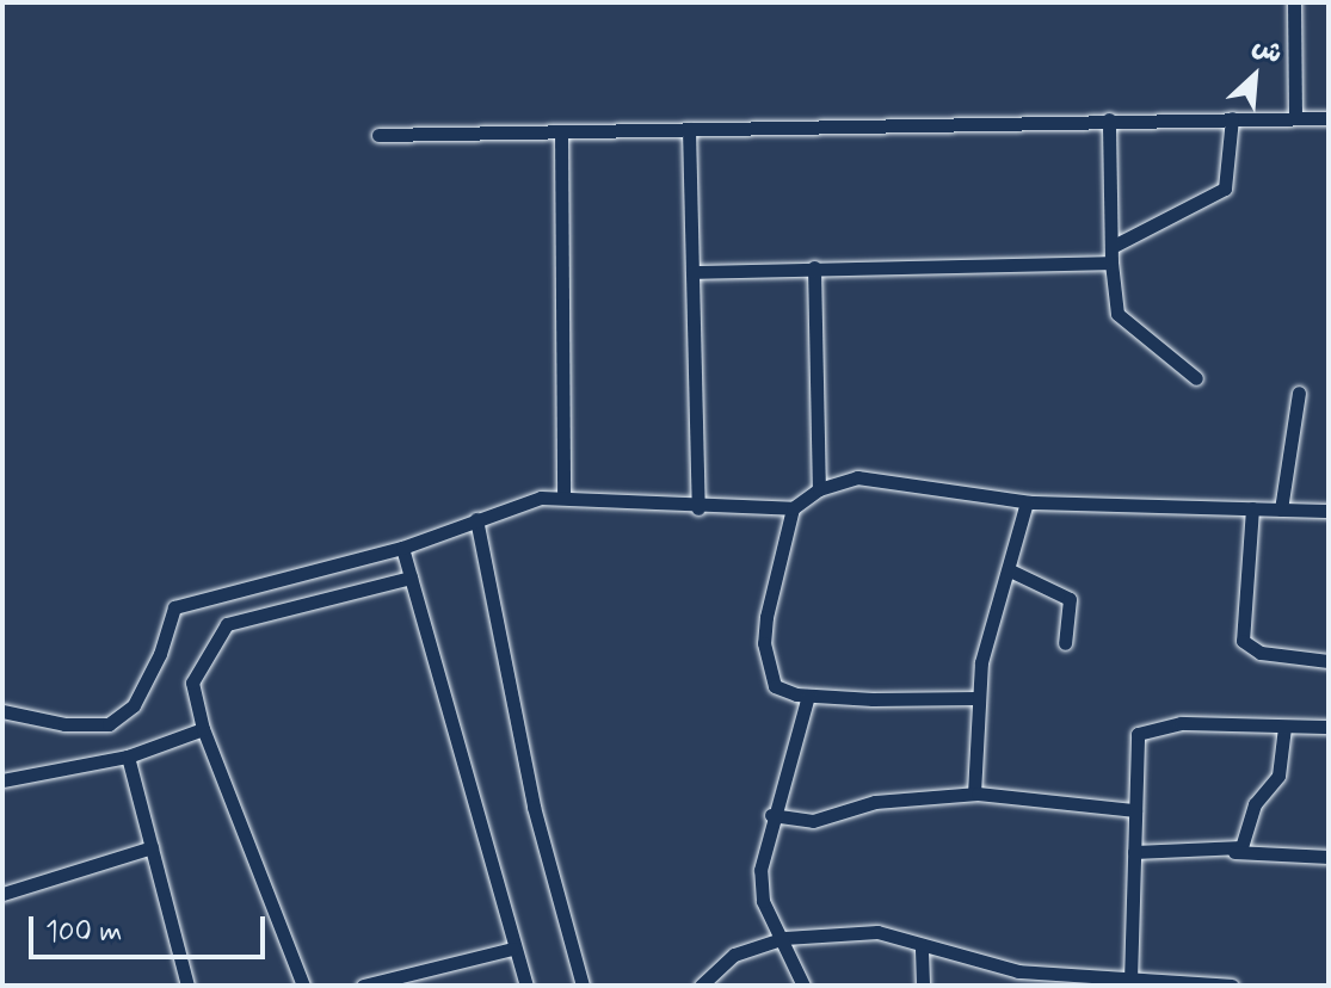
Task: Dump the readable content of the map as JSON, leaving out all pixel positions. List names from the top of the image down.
{
  "scale_bar": "100 m",
  "north": "top right"
}
